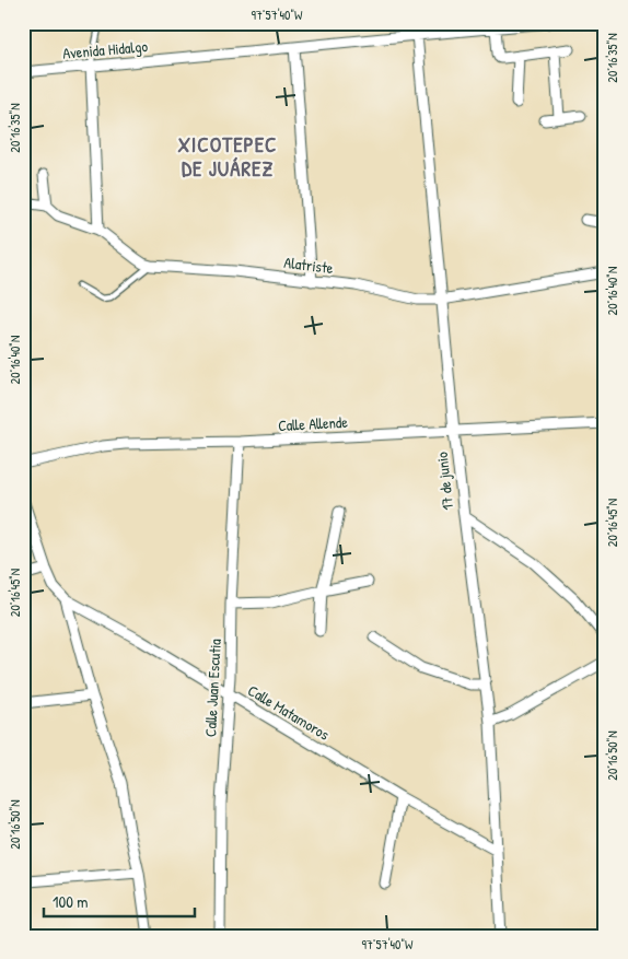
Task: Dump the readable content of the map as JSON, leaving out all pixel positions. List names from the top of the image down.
{
  "streets": {
    "street": [
      "Avenida Hidalgo",
      "Alatriste",
      "Calle Allende",
      "17 de junio",
      "Calle Juan Escutia",
      "Calle Matamoros"
    ]
  },
  "crossings": [
    ["Avenida Hidalgo", "17 de junio"],
    ["Alatriste", "17 de junio"],
    ["Calle Allende", "17 de junio"],
    ["Calle Allende", "Calle Juan Escutia"],
    ["17 de junio", "Calle Matamoros"],
    ["Calle Juan Escutia", "Calle Matamoros"]
  ],
  "districts": ["XICOTEPEC DE JUÁREZ"],
  "scale_bar": "100 m",
  "coordinates": [
    "97°57'40\"W",
    "20°16'35\"N",
    "20°16'40\"N",
    "20°16'45\"N",
    "20°16'50\"N"
  ]
}
